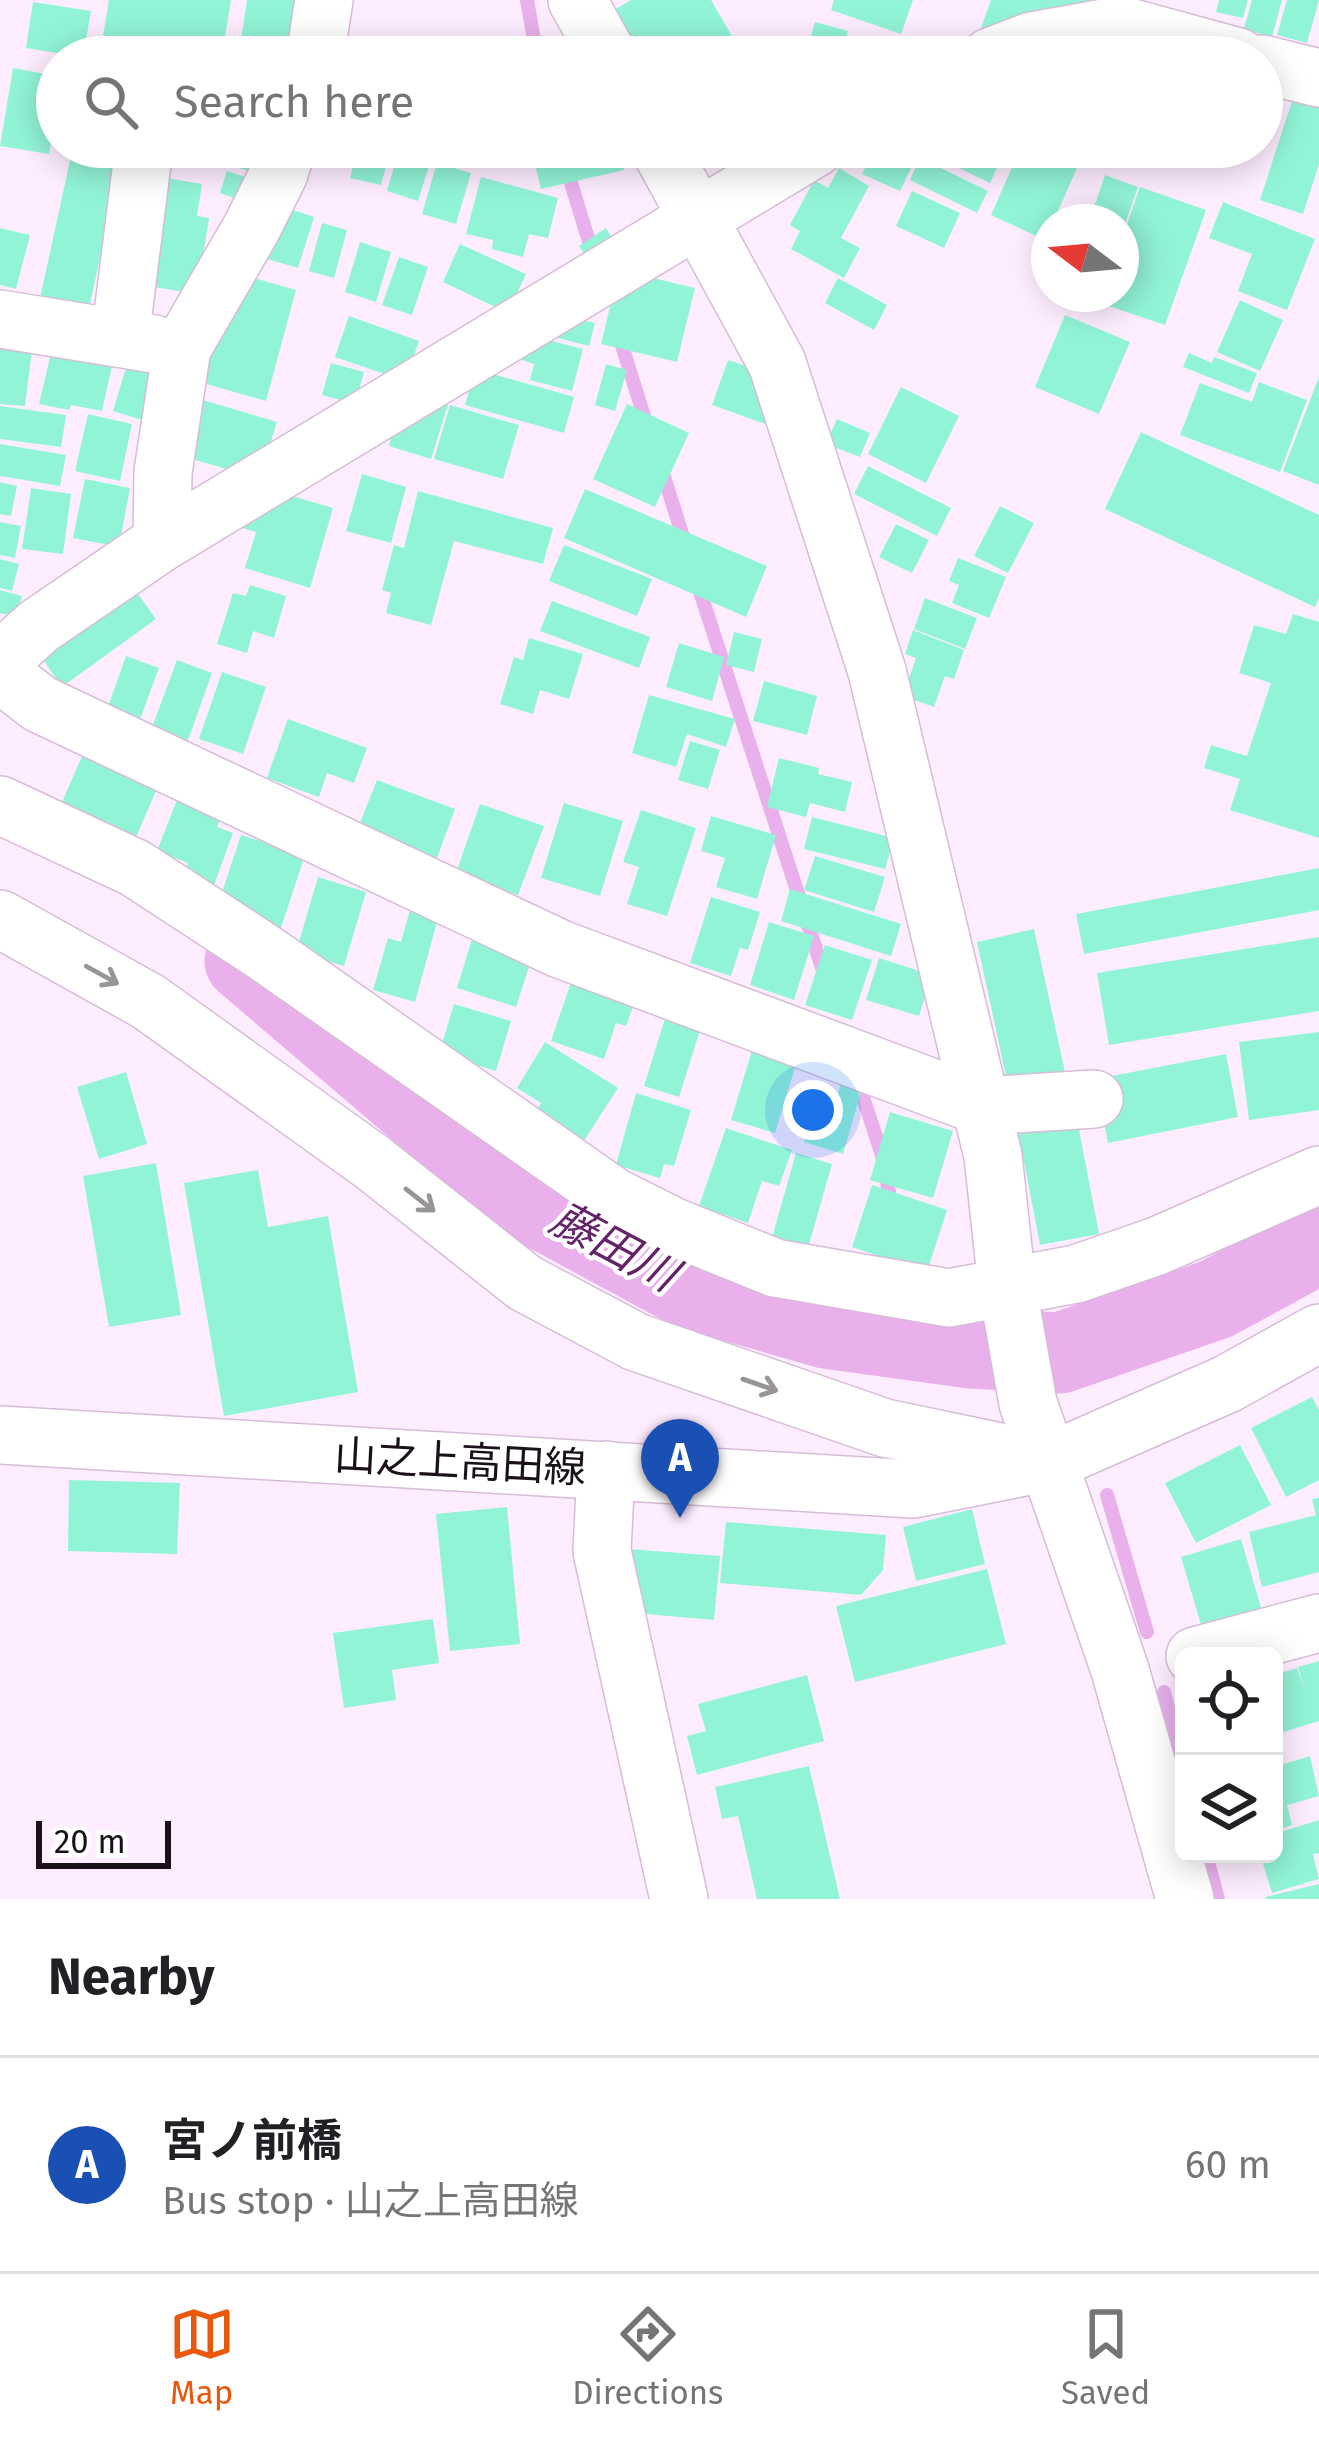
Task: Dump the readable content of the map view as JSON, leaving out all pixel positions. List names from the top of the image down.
{
  "streets": {
    "street": ["山之上高田線"]
  },
  "water": ["藤田川"],
  "scale_bar": "20 m",
  "north": "left",
  "page": {
    "search": "Search here",
    "pins": "A",
    "scale": "20 m",
    "heading": "Nearby",
    "list": [
      {
        "mark": "A",
        "name": "宮ノ前橋",
        "note": "Bus stop · 山之上高田線",
        "value": "60 m"
      }
    ],
    "nav": ["Map", "Directions", "Saved"]
  }
}
